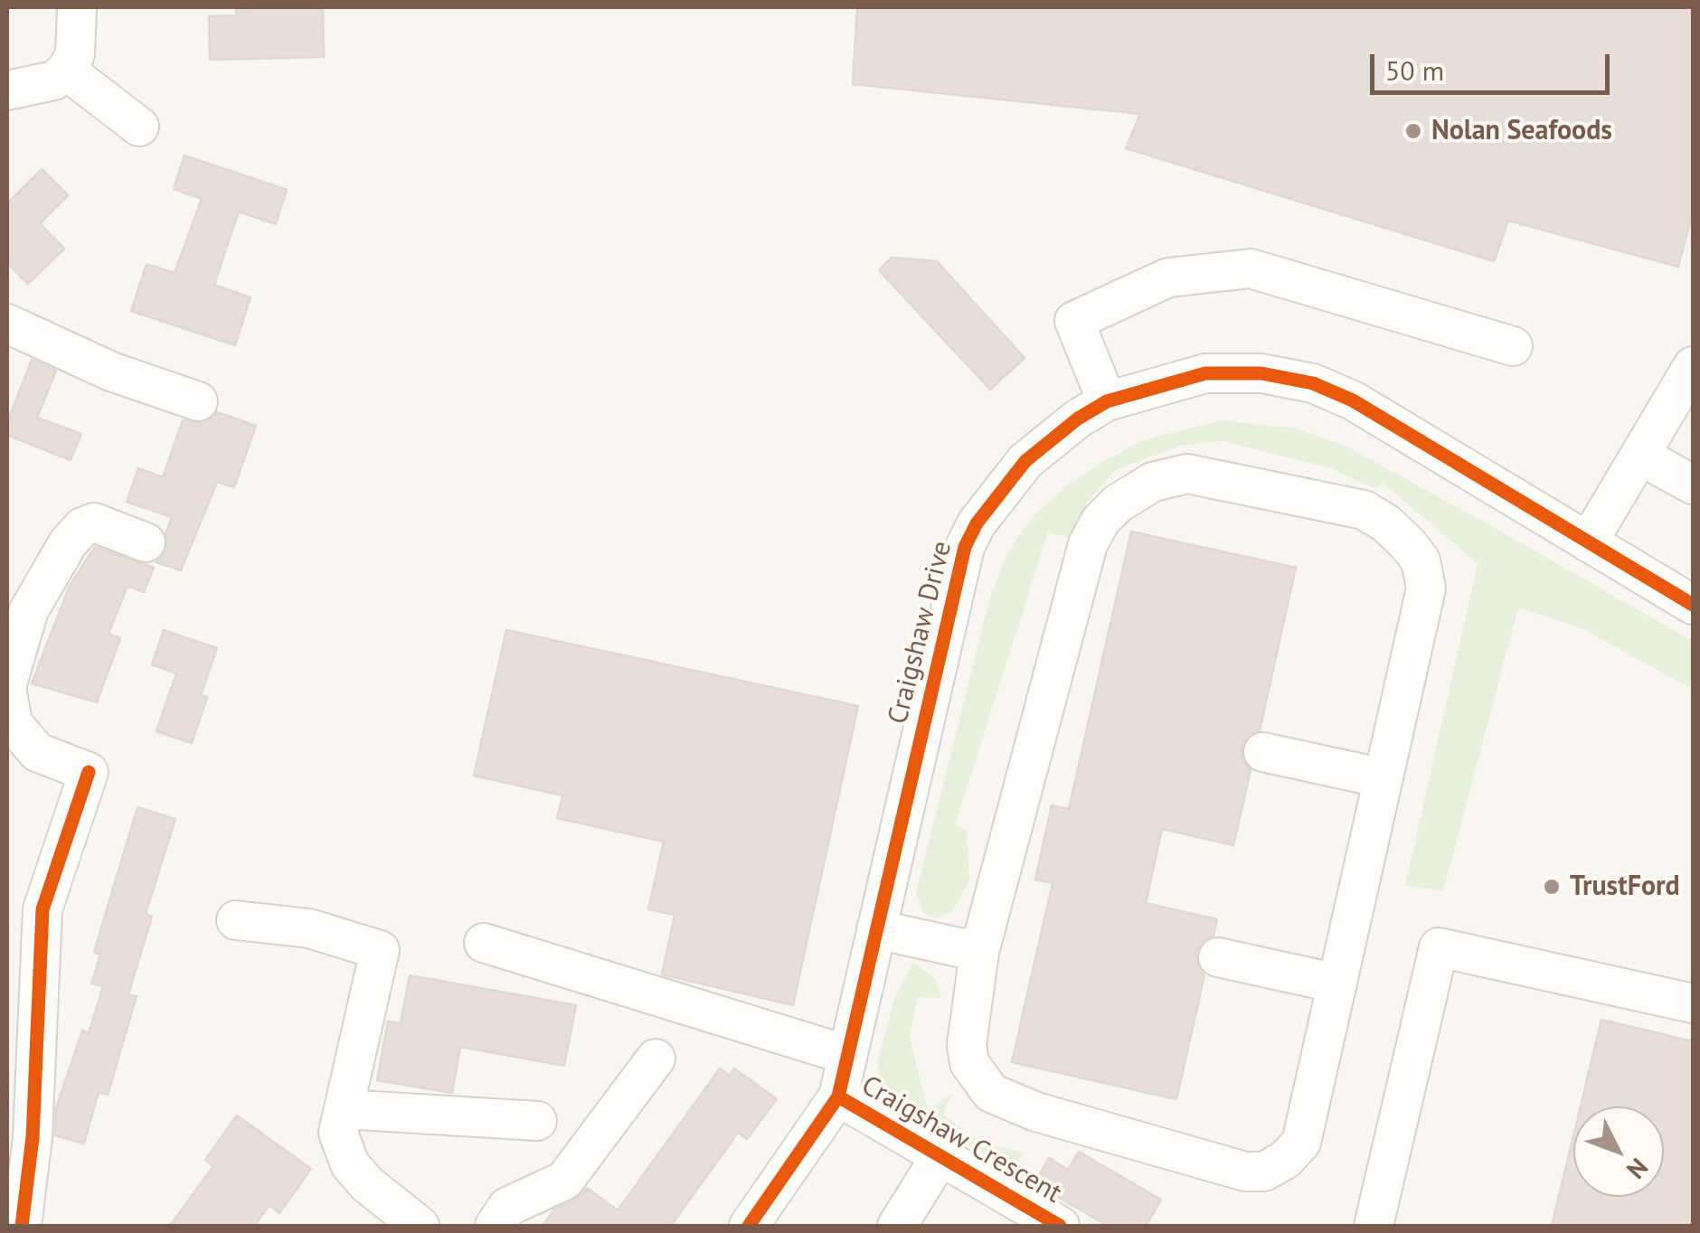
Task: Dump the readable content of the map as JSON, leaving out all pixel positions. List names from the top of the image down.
{
  "streets": {
    "street": ["Craigshaw Drive", "Craigshaw Crescent"]
  },
  "crossings": [
    ["Craigshaw Drive", "Craigshaw Crescent"]
  ],
  "places": ["Nolan Seafoods", "TrustFord"],
  "scale_bar": "50 m",
  "north": "bottom right"
}
